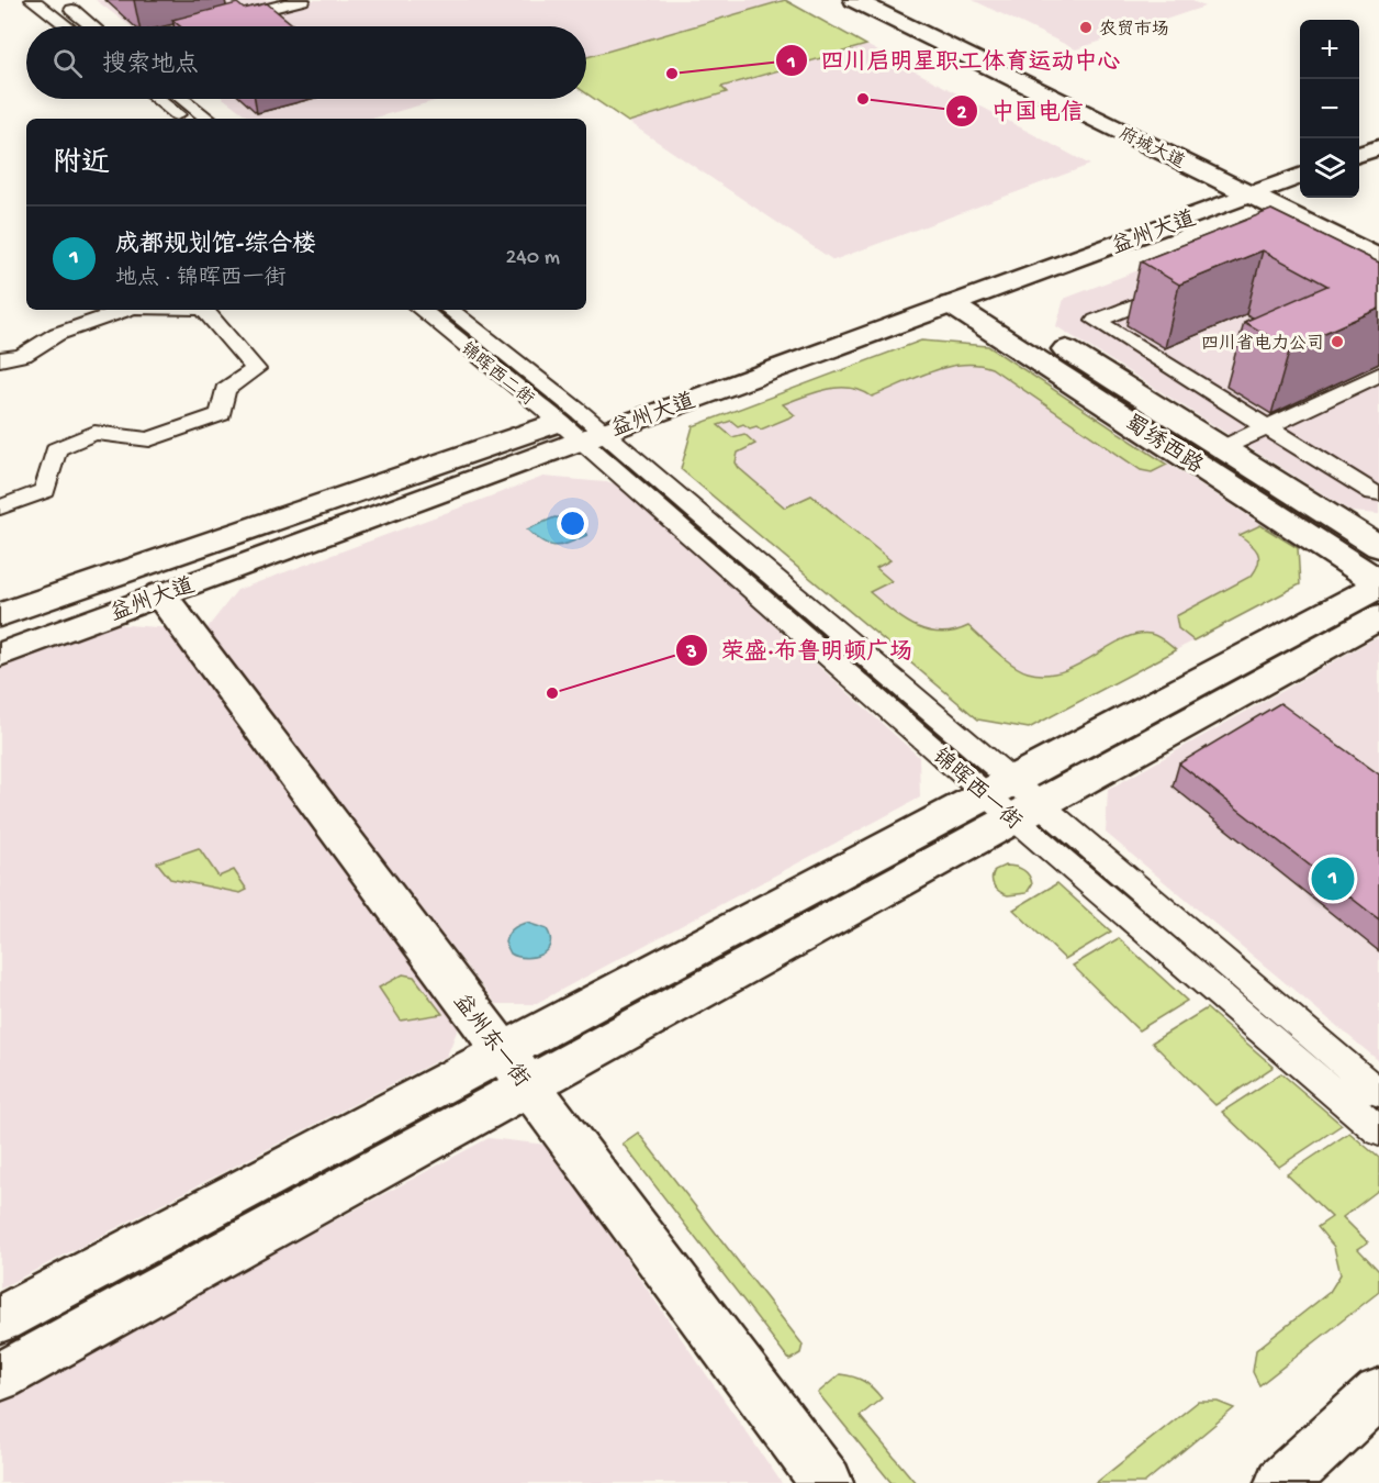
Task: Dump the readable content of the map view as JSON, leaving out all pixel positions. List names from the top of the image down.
{
  "streets": {
    "main road": [
      "府城大道",
      "益州大道",
      "蜀绣西路",
      "益州东一街"
    ],
    "street": ["锦晖西二街", "锦晖西一街"]
  },
  "crossings": [
    ["府城大道", "益州大道"],
    ["益州大道", "锦晖西二街"],
    ["益州大道", "蜀绣西路"],
    ["益州大道", "锦晖西一街"],
    ["益州大道", "益州东一街"],
    ["锦晖西二街", "锦晖西一街"]
  ],
  "places": [
    "农贸市场",
    "四川启明星职工体育运动中心",
    "中国电信",
    "四川省电力公司",
    "荣盛·布鲁明顿广场"
  ],
  "page": {
    "map_buttons": ["+", "−"],
    "search": "搜索地点",
    "heading": "附近",
    "list": [
      {
        "mark": "1",
        "name": "成都规划馆-综合楼",
        "note": "地点 · 锦晖西一街",
        "value": "240 m"
      }
    ],
    "pins": "1"
  }
}
